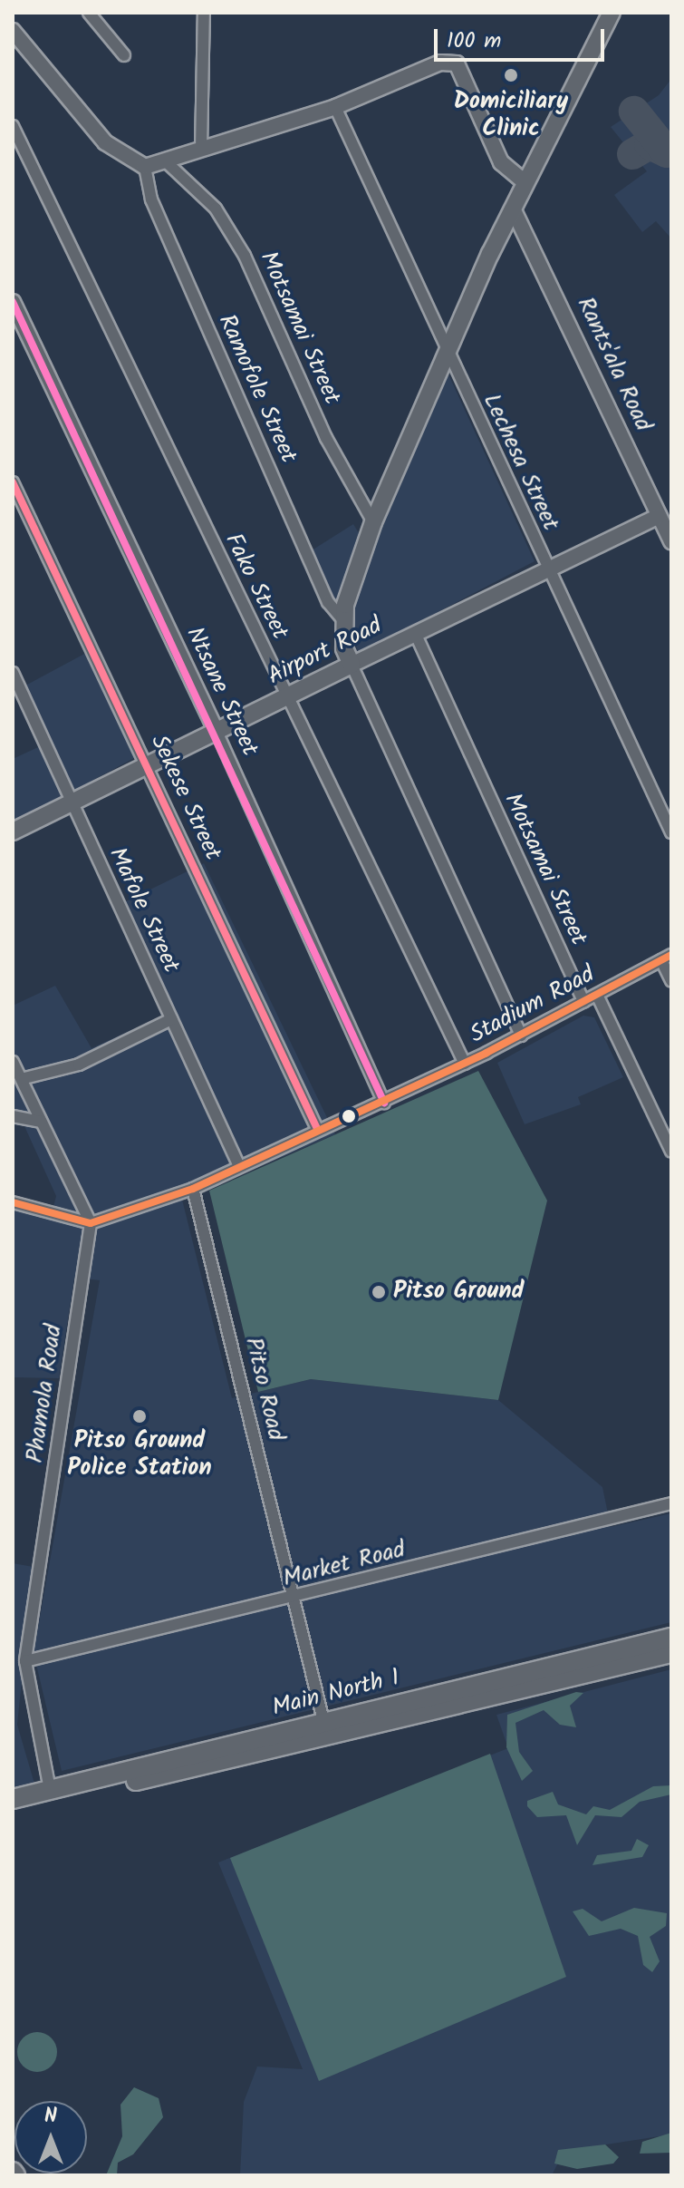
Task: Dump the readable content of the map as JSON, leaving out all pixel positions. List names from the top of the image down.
{
  "streets": {
    "main road": ["Airport Road", "Main North 1"],
    "street": [
      "Motsamai Street",
      "Rants'ala Road",
      "Ramofole Street",
      "Lechesa Street",
      "Fako Street",
      "Ntsane Street",
      "Sekese Street",
      "Mafole Street",
      "Stadium Road",
      "Pitso Road",
      "Phamola Road",
      "Market Road"
    ]
  },
  "crossings": [
    ["Motsamai Street", "Airport Road"],
    ["Motsamai Street", "Stadium Road"],
    ["Rants'ala Road", "Airport Road"],
    ["Lechesa Street", "Airport Road"],
    ["Fako Street", "Airport Road"],
    ["Fako Street", "Stadium Road"],
    ["Airport Road", "Ntsane Street"],
    ["Airport Road", "Sekese Street"],
    ["Airport Road", "Mafole Street"],
    ["Ntsane Street", "Stadium Road"],
    ["Sekese Street", "Stadium Road"],
    ["Mafole Street", "Stadium Road"],
    ["Stadium Road", "Pitso Road"],
    ["Stadium Road", "Phamola Road"],
    ["Pitso Road", "Market Road"],
    ["Pitso Road", "Main North 1"],
    ["Phamola Road", "Market Road"],
    ["Phamola Road", "Main North 1"]
  ],
  "places": ["Domiciliary Clinic", "Pitso Ground", "Pitso Ground Police Station"],
  "scale_bar": "100 m",
  "north": "top"
}
